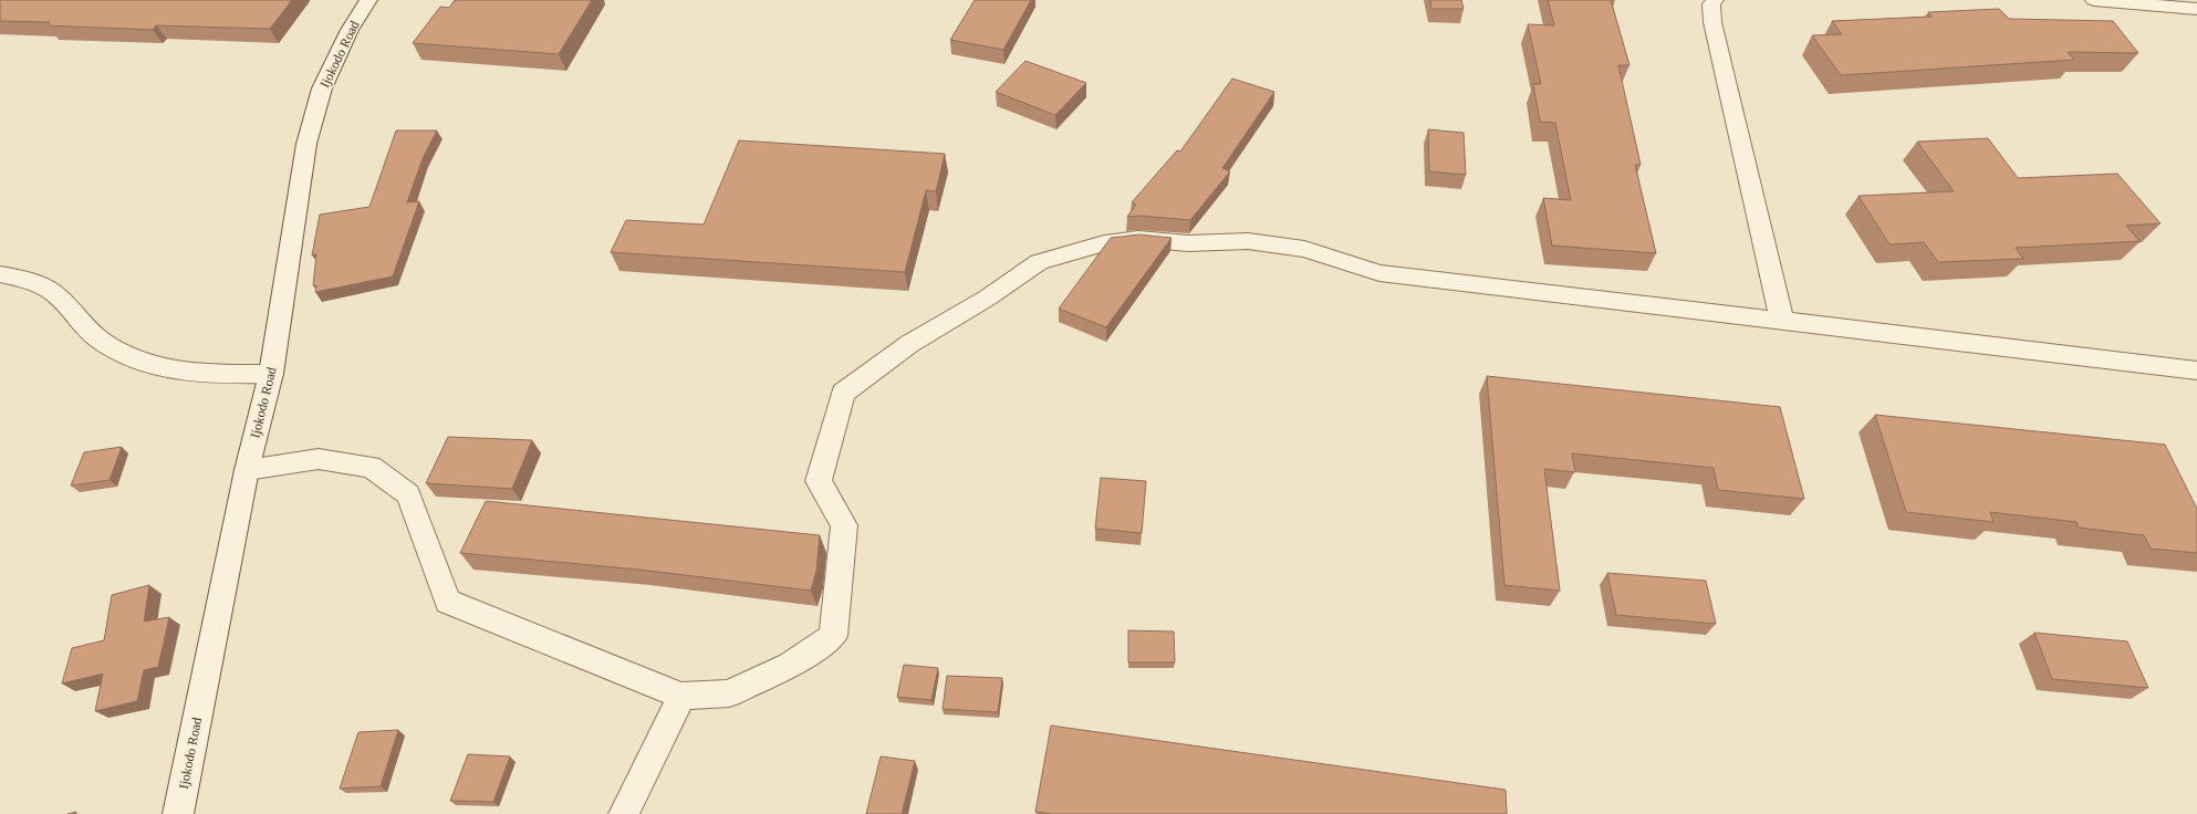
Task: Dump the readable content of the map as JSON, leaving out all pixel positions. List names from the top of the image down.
{
  "streets": {
    "street": ["Ijokodo Road"]
  }
}
